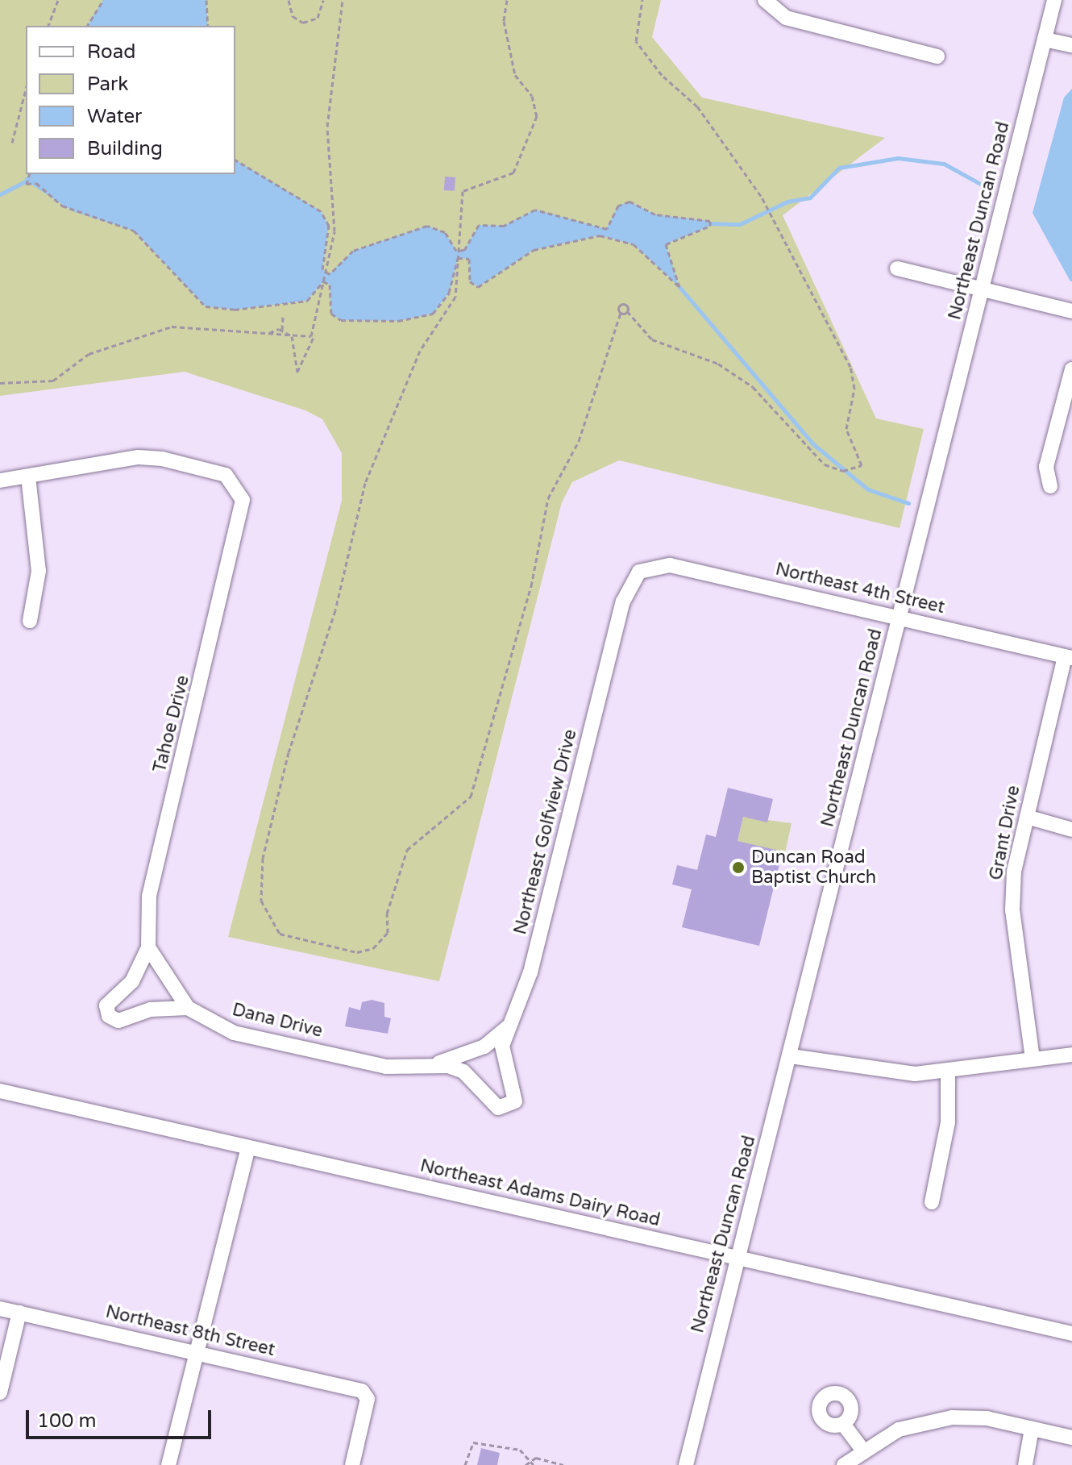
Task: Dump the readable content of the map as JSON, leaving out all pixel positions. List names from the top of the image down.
{
  "streets": {
    "street": [
      "Northeast Duncan Road",
      "Northeast 4th Street",
      "Tahoe Drive",
      "Northeast Golfview Drive",
      "Grant Drive",
      "Dana Drive",
      "Northeast Adams Dairy Road",
      "Northeast 8th Street"
    ]
  },
  "crossings": [
    ["Northeast Duncan Road", "Northeast 4th Street"],
    ["Northeast Duncan Road", "Northeast Adams Dairy Road"],
    ["Northeast 4th Street", "Northeast Golfview Drive"],
    ["Northeast 4th Street", "Grant Drive"],
    ["Tahoe Drive", "Dana Drive"],
    ["Northeast Golfview Drive", "Dana Drive"]
  ],
  "places": ["Duncan Road Baptist Church"],
  "legend": [
    "Road",
    "Park",
    "Water",
    "Building"
  ],
  "scale_bar": "100 m"
}
